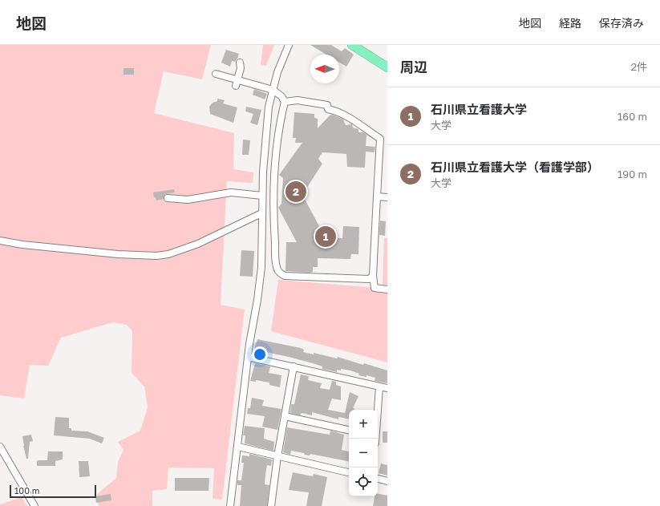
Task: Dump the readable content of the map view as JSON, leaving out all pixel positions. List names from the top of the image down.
{
  "scale_bar": "100 m",
  "north": "left",
  "page": {
    "header": "地図",
    "nav": ["地図", "経路", "保存済み"],
    "heading": ["周辺", "2件"],
    "list": [
      {
        "mark": "1",
        "name": "石川県立看護大学",
        "note": "大学",
        "value": "160 m"
      },
      {
        "mark": "2",
        "name": "石川県立看護大学（看護学部）",
        "note": "大学",
        "value": "190 m"
      }
    ],
    "pins": ["2", "1"],
    "map_buttons": ["+", "−"],
    "scale": "100 m"
  }
}
